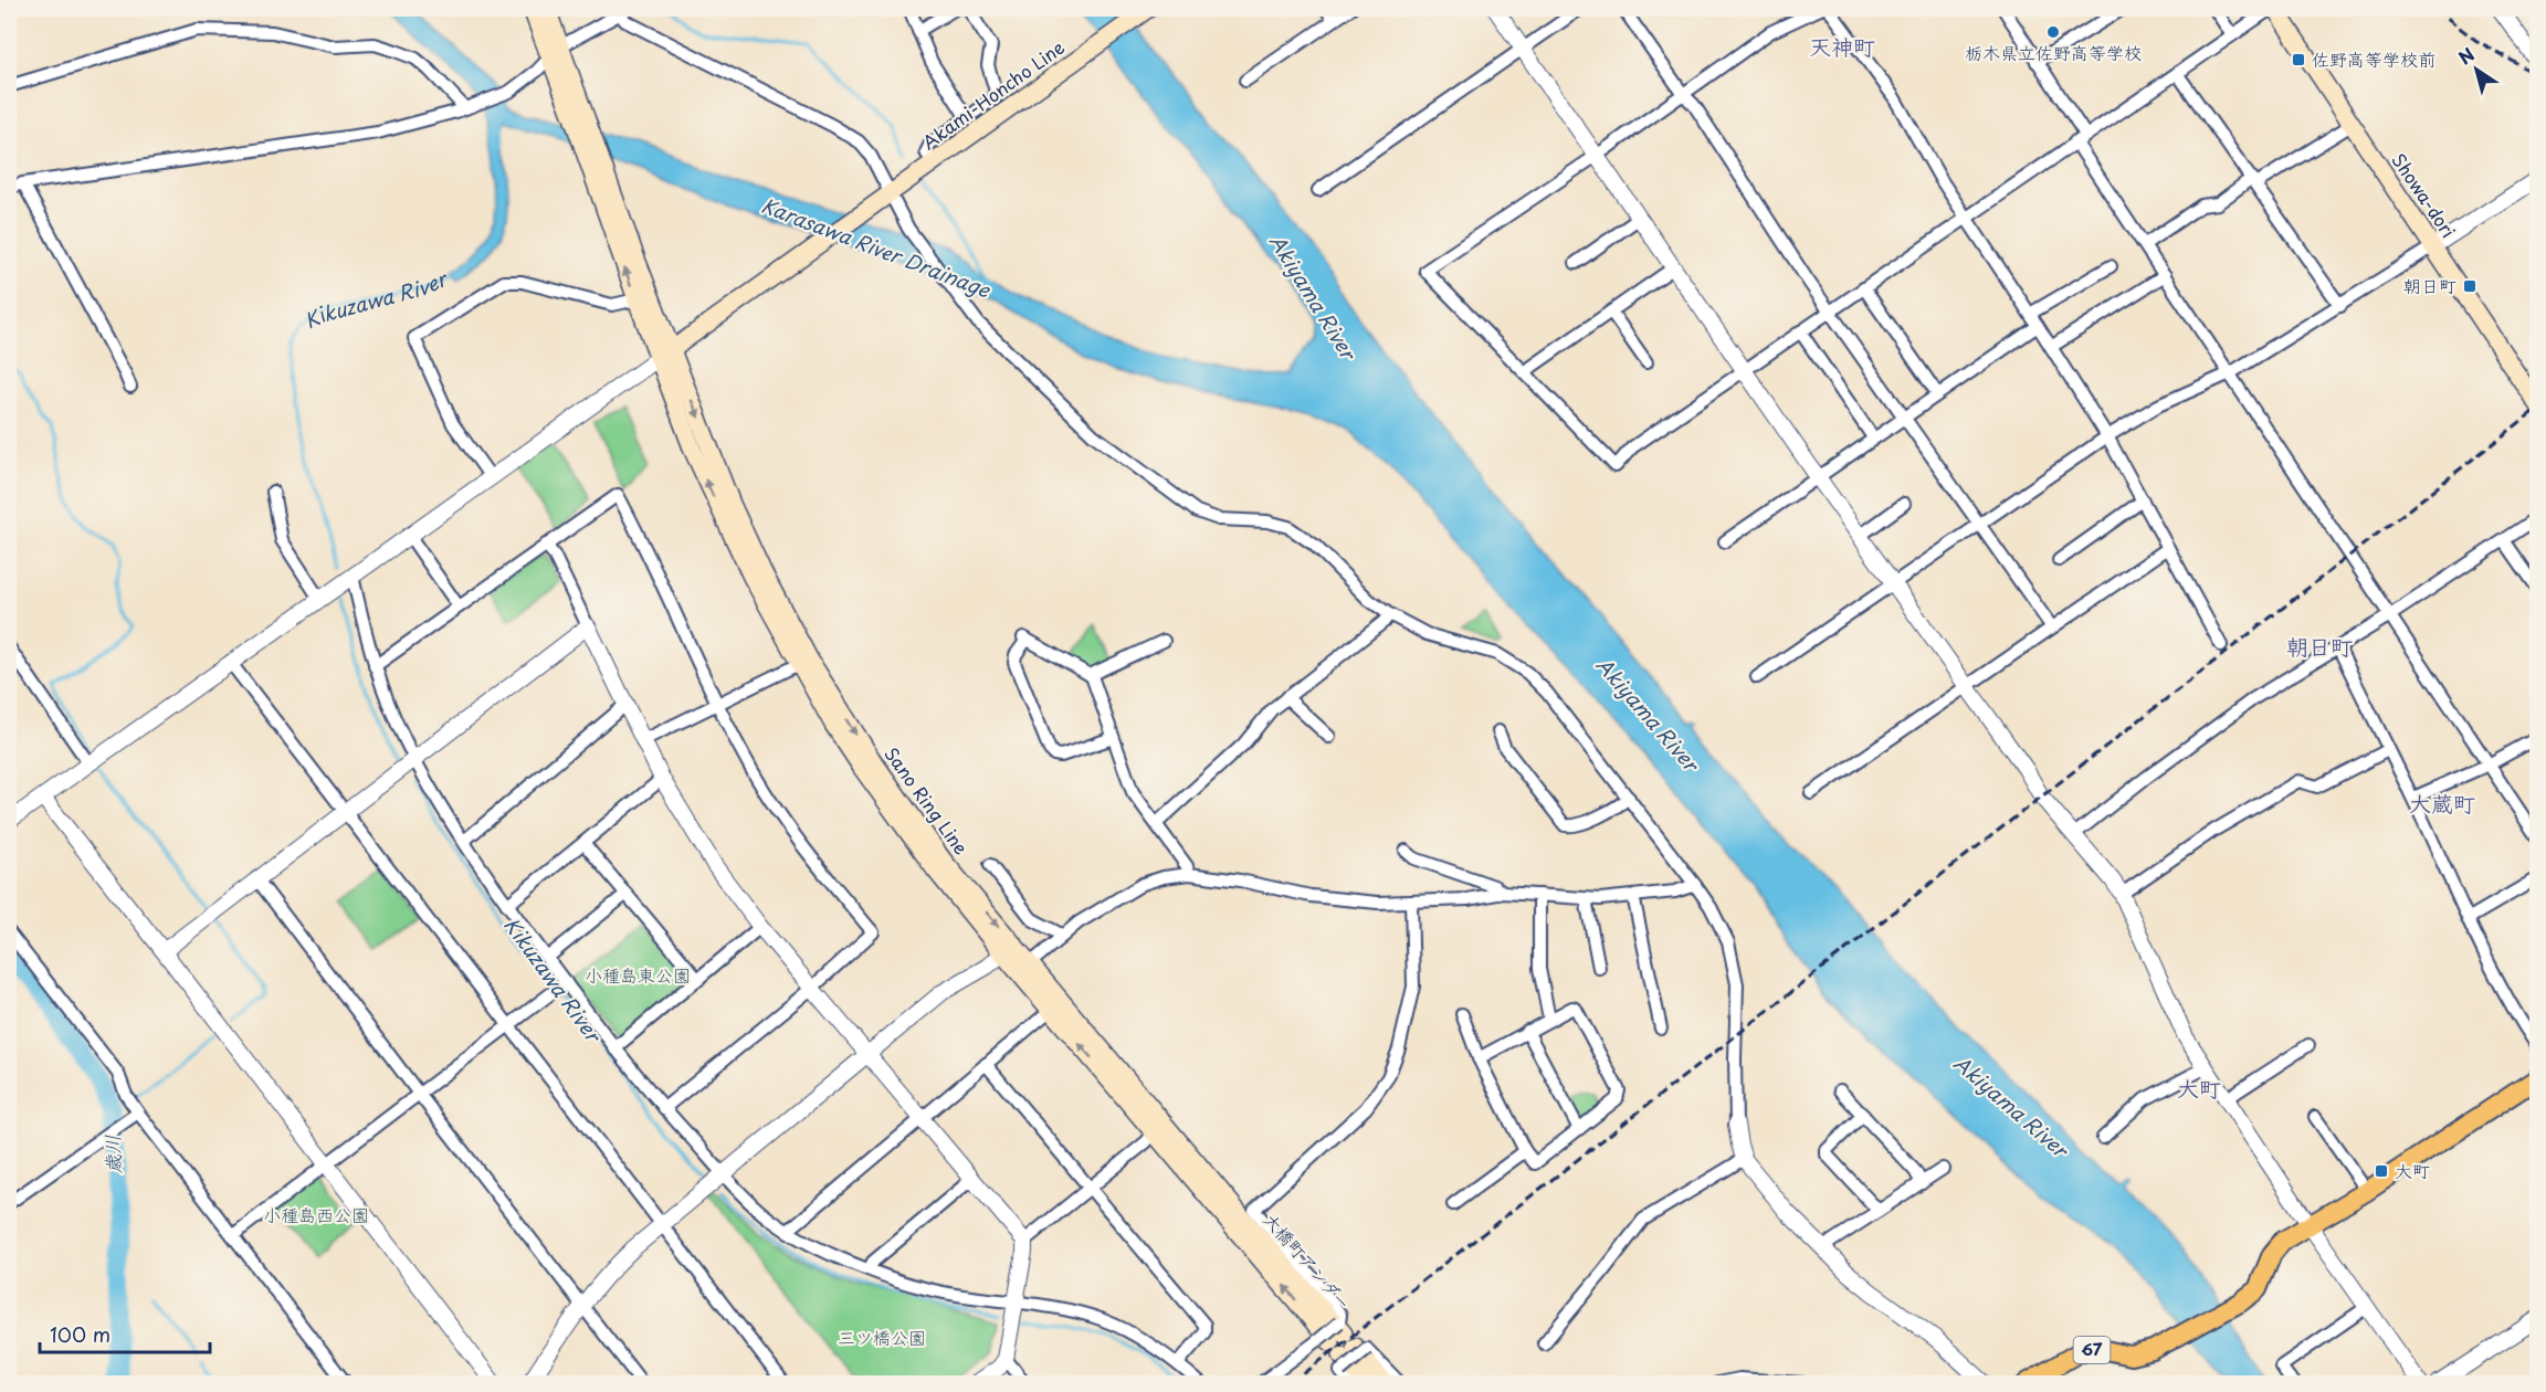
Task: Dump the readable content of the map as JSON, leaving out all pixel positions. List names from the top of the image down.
{
  "streets": {
    "main road": [
      "Akami-Honcho Line",
      "Showa-dori",
      "Sano Ring Line",
      "大橋町アンダー",
      "67"
    ]
  },
  "crossings": [
    ["Akami-Honcho Line", "Sano Ring Line"],
    ["Sano Ring Line", "大橋町アンダー"]
  ],
  "districts": [
    "天神町",
    "朝日町",
    "大蔵町",
    "大町"
  ],
  "water": [
    "Karasawa River Drainage",
    "Akiyama River",
    "Kikuzawa River",
    "歳川"
  ],
  "parks": ["小種島東公園", "小種島西公園", "三ツ橋公園"],
  "places": {
    "other": ["栃木県立佐野高等学校"],
    "transit": ["佐野高等学校前", "朝日町", "大町"]
  },
  "scale_bar": "100 m",
  "north": "top left"
}
